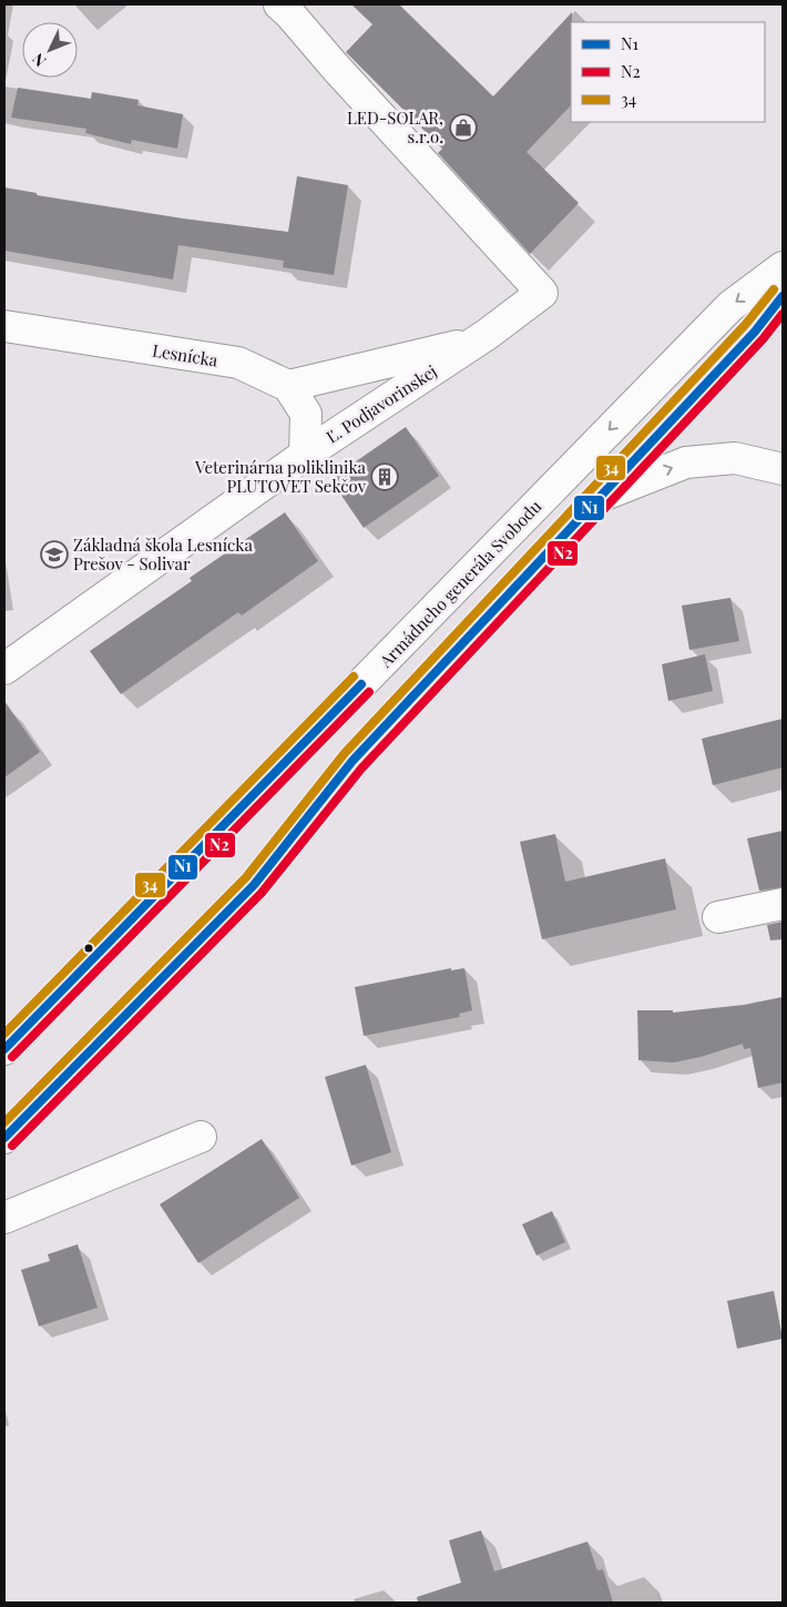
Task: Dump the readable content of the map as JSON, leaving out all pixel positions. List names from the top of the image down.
{
  "streets": {
    "street": ["Lesnícka", "Ľ. Podjavorinskej", "Armádneho generála Svobodu"]
  },
  "places": {
    "shop": ["LED-SOLAR, s.r.o."],
    "building": ["Veterinárna poliklinika PLUTOVET Sekčov"],
    "school or university": ["Základná škola Lesnícka Prešov - Solivar"]
  },
  "lines": ["transit line 34", "transit line N1", "transit line N2"],
  "legend": ["N1", "N2", "34"],
  "north": "bottom left"
}
